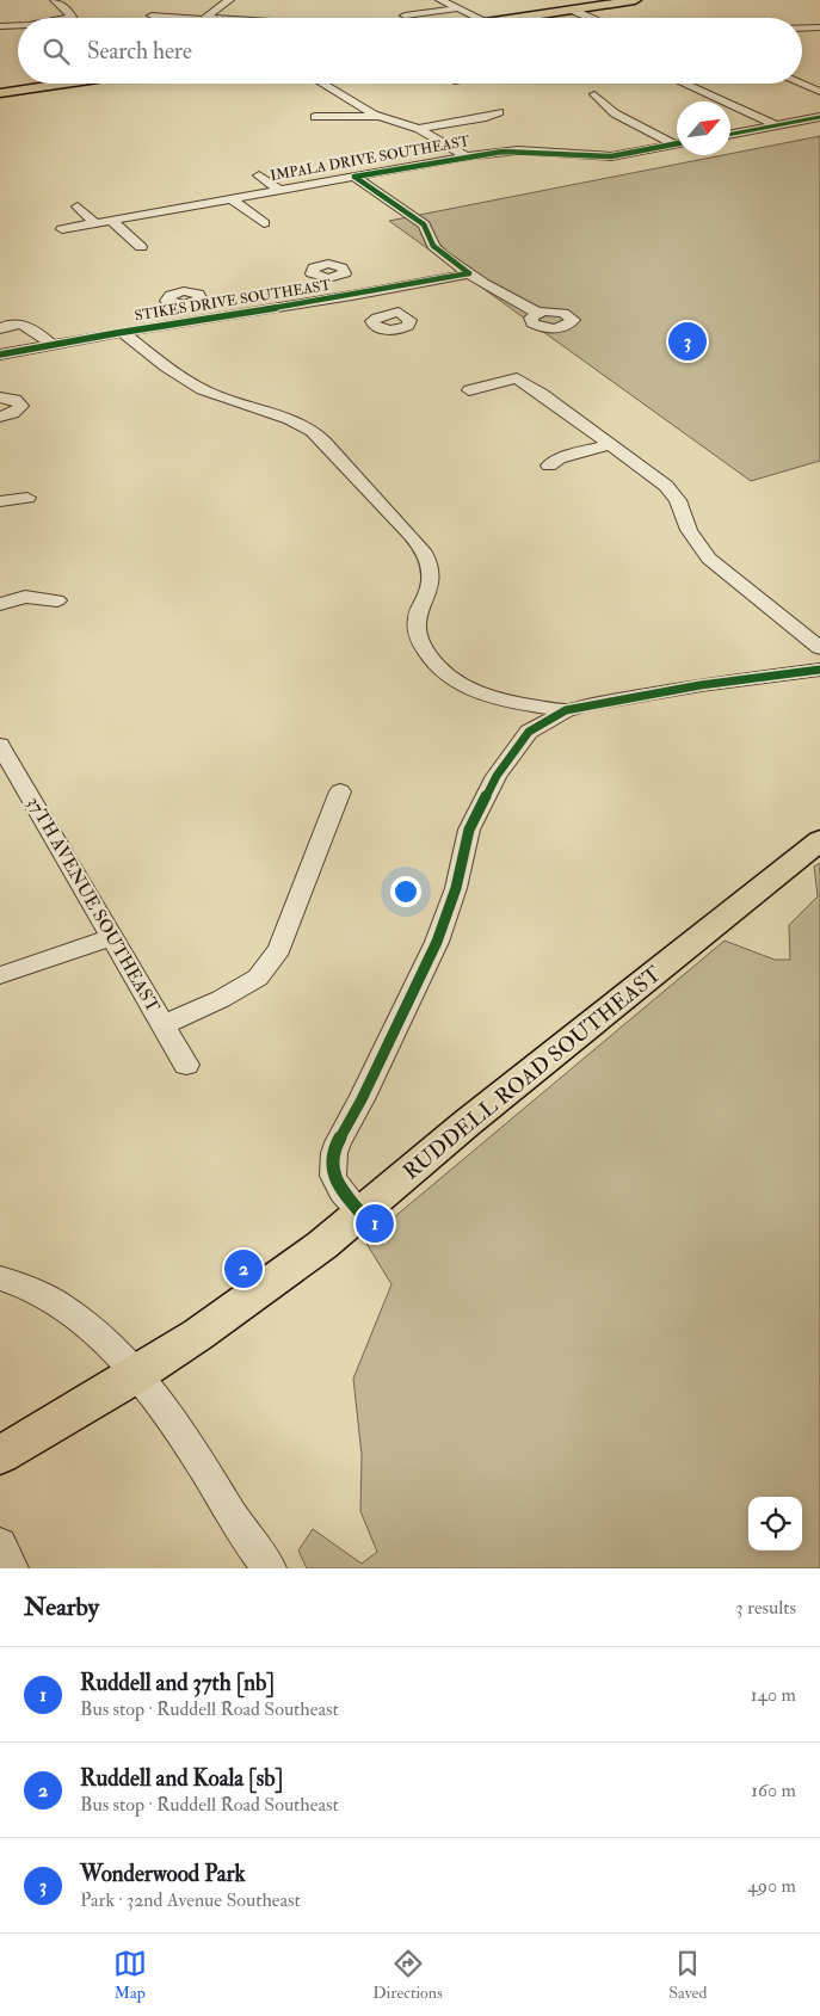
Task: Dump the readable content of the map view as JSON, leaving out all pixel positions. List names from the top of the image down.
{
  "streets": {
    "main road": ["RUDDELL ROAD SOUTHEAST"],
    "street": ["IMPALA DRIVE SOUTHEAST", "STIKES DRIVE SOUTHEAST", "37TH AVENUE SOUTHEAST"]
  },
  "north": "top right",
  "page": {
    "search": "Search here",
    "pins": ["3", "1", "2"],
    "heading": ["Nearby", "3 results"],
    "list": [
      {
        "mark": "1",
        "name": "Ruddell and 37th [nb]",
        "note": "Bus stop · Ruddell Road Southeast",
        "value": "140 m"
      },
      {
        "mark": "2",
        "name": "Ruddell and Koala [sb]",
        "note": "Bus stop · Ruddell Road Southeast",
        "value": "160 m"
      },
      {
        "mark": "3",
        "name": "Wonderwood Park",
        "note": "Park · 32nd Avenue Southeast",
        "value": "490 m"
      }
    ],
    "nav": ["Map", "Directions", "Saved"]
  }
}
